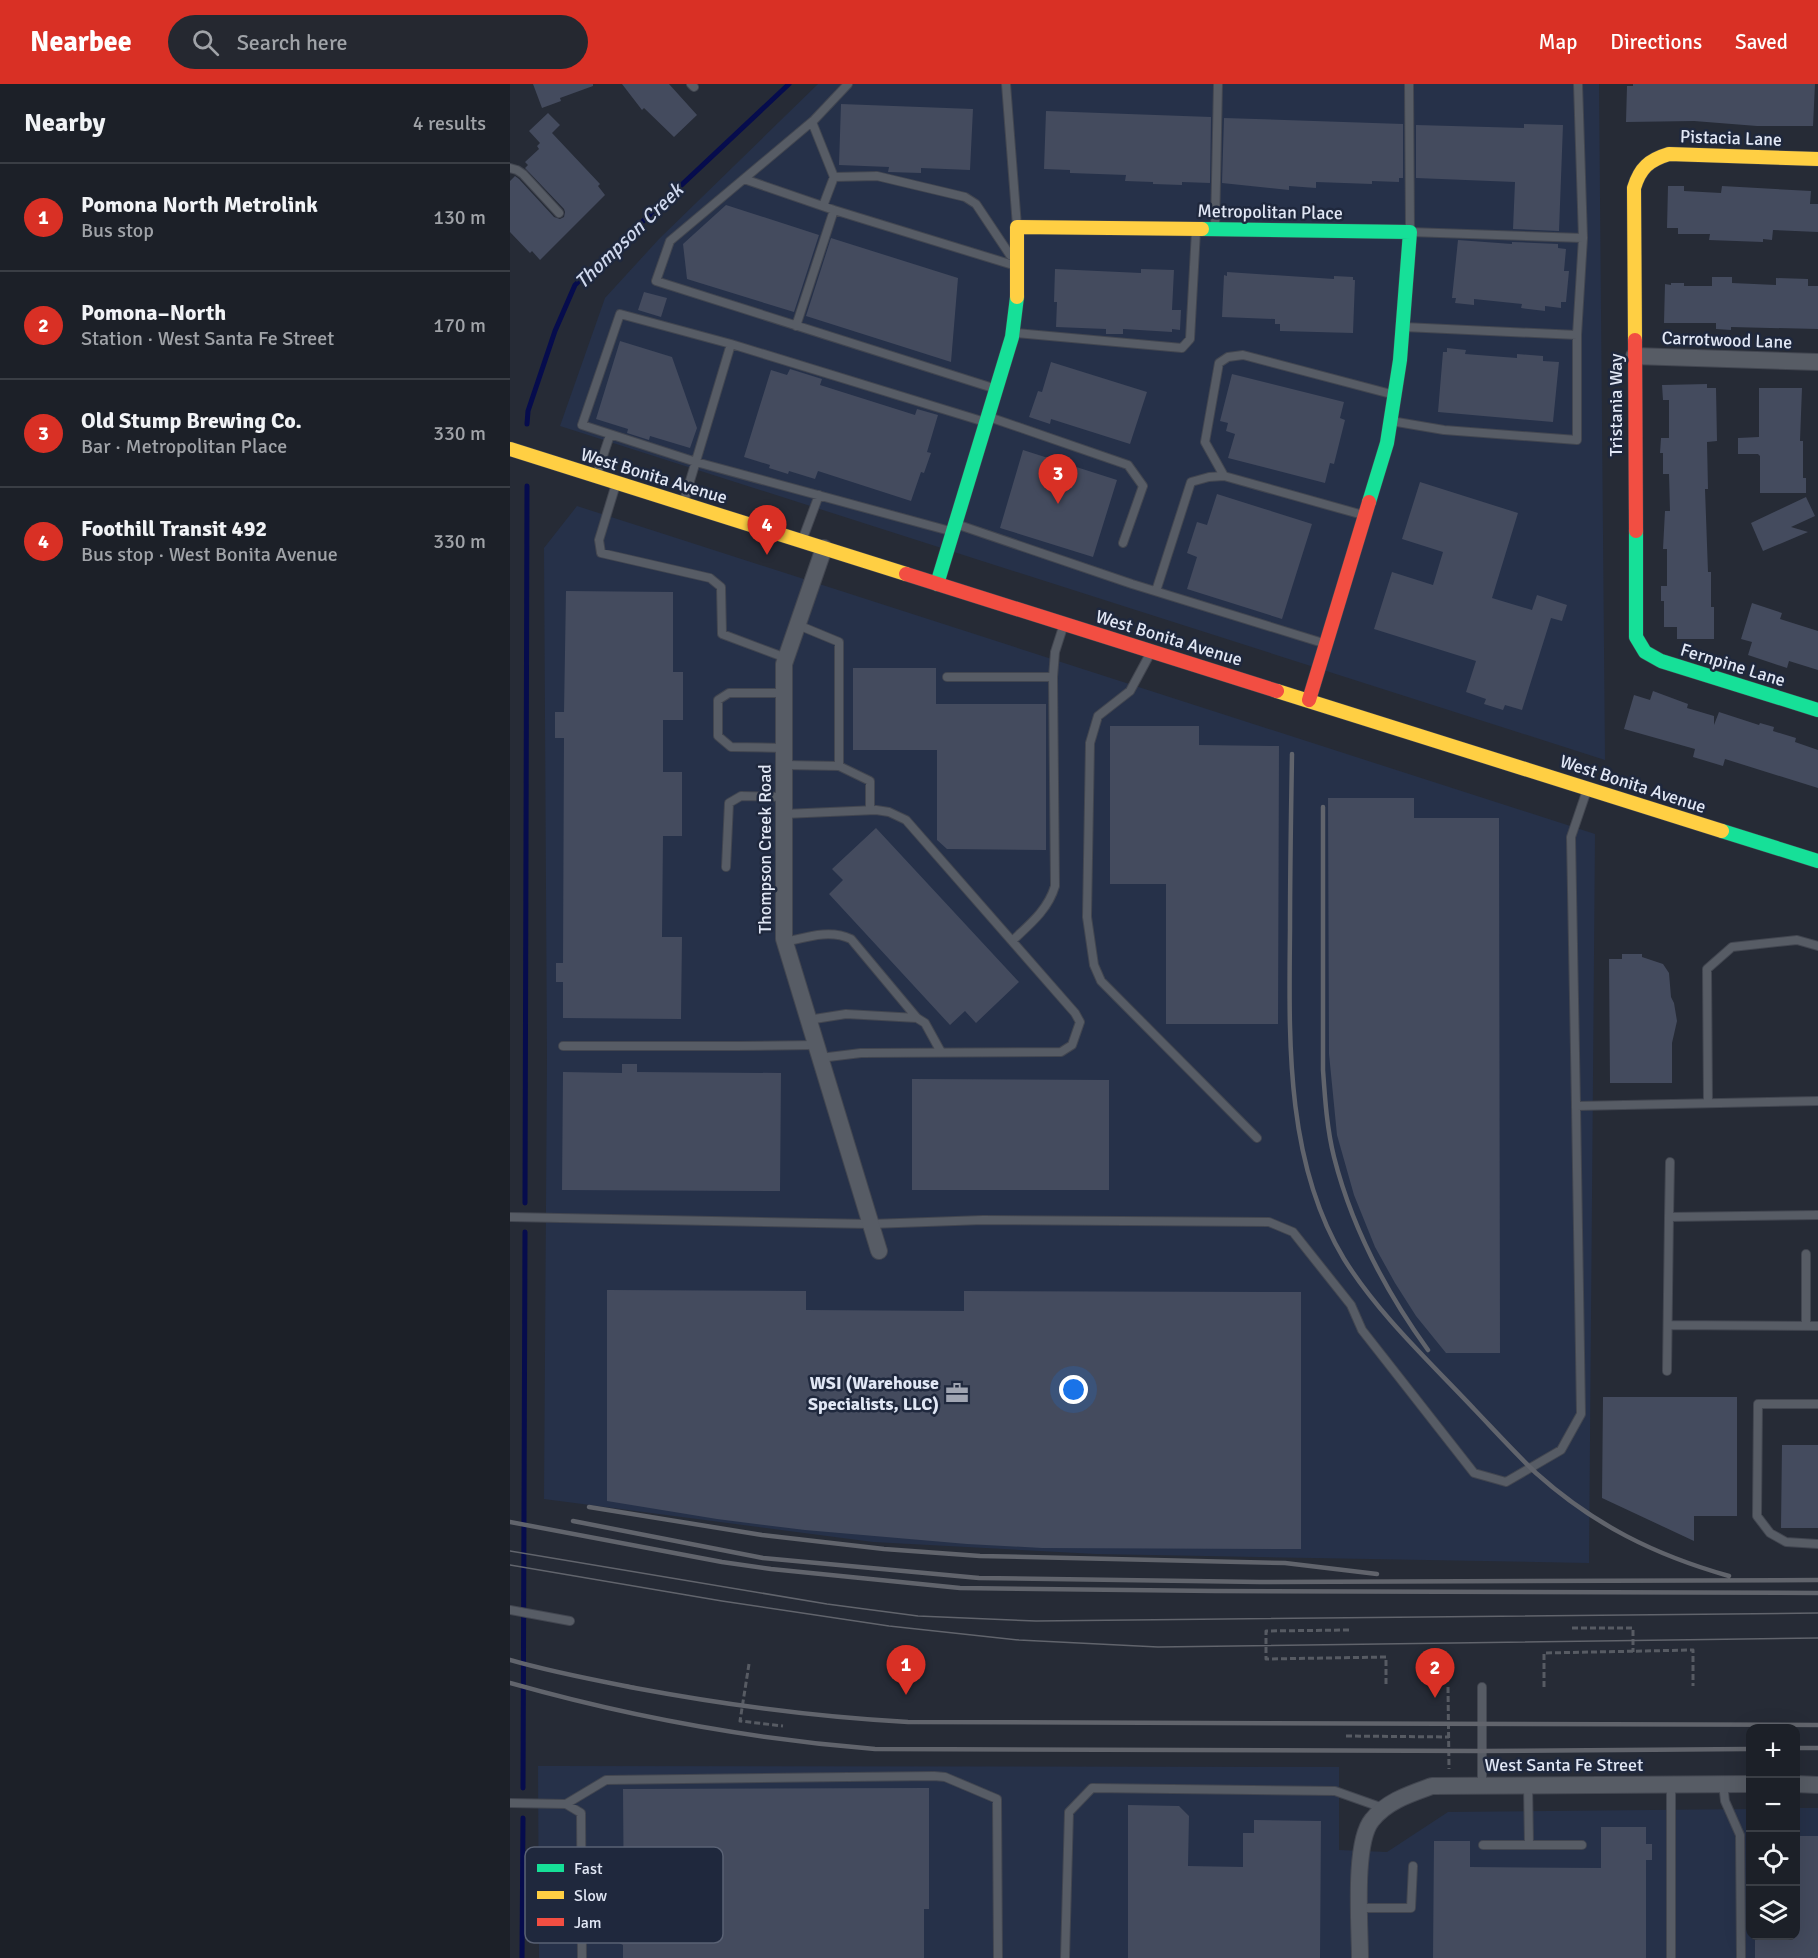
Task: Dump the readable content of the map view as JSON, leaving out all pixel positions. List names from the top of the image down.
{
  "streets": {
    "street": [
      "Pistacia Lane",
      "Metropolitan Place",
      "Carrotwood Lane",
      "Tristania Way",
      "West Bonita Avenue",
      "Fernpine Lane",
      "Thompson Creek Road",
      "West Santa Fe Street"
    ]
  },
  "crossings": [
    ["Pistacia Lane", "Tristania Way"],
    ["Carrotwood Lane", "Tristania Way"],
    ["Tristania Way", "Fernpine Lane"],
    ["West Bonita Avenue", "Thompson Creek Road"]
  ],
  "water": ["Thompson Creek"],
  "places": {
    "office": ["WSI (Warehouse Specialists, LLC)"]
  },
  "legend": ["Fast", "Slow", "Jam"],
  "page": {
    "header": "Nearbee",
    "search": "Search here",
    "nav": ["Map", "Directions", "Saved"],
    "heading": ["Nearby", "4 results"],
    "list": [
      {
        "mark": "1",
        "name": "Pomona North Metrolink",
        "note": "Bus stop",
        "value": "130 m"
      },
      {
        "mark": "2",
        "name": "Pomona–North",
        "note": "Station · West Santa Fe Street",
        "value": "170 m"
      },
      {
        "mark": "3",
        "name": "Old Stump Brewing Co.",
        "note": "Bar · Metropolitan Place",
        "value": "330 m"
      },
      {
        "mark": "4",
        "name": "Foothill Transit 492",
        "note": "Bus stop · West Bonita Avenue",
        "value": "330 m"
      }
    ],
    "pins": [
      "3",
      "4",
      "1",
      "2"
    ],
    "map_buttons": ["+", "−"]
  }
}
